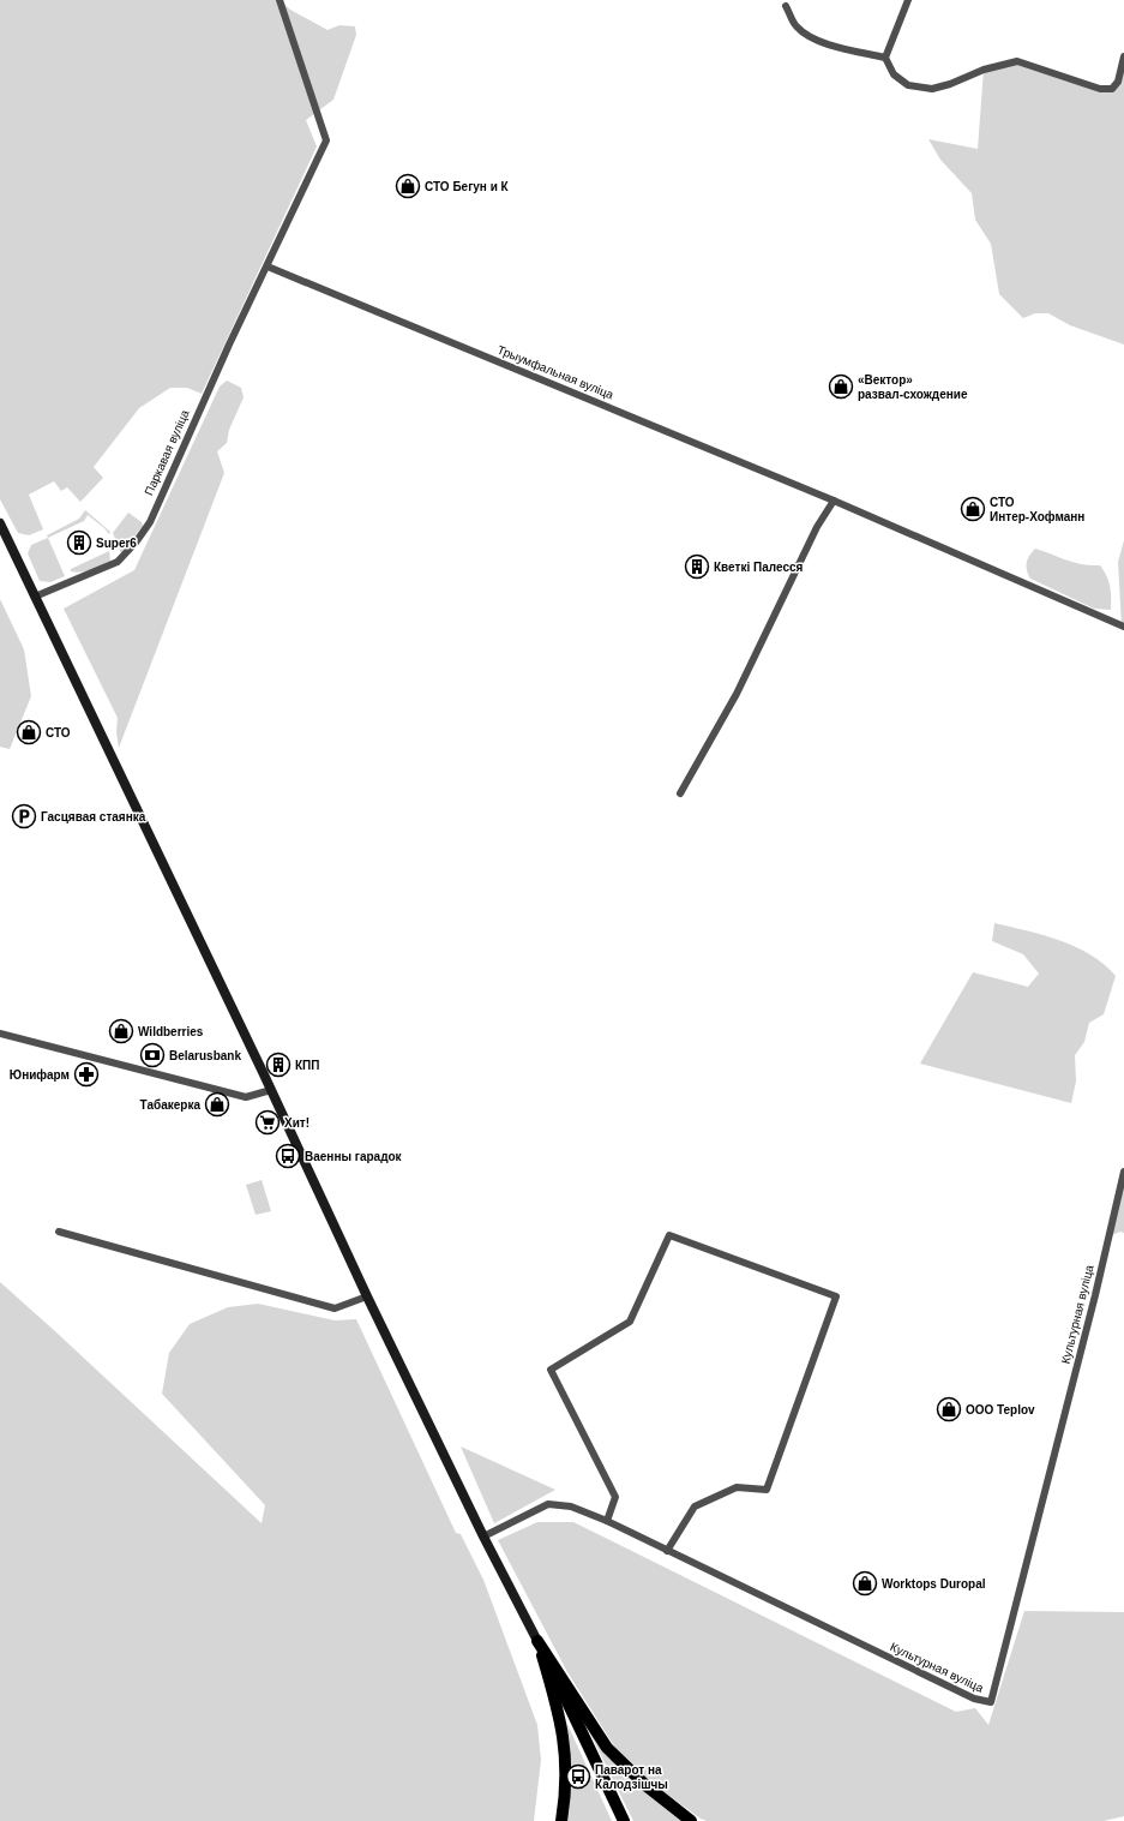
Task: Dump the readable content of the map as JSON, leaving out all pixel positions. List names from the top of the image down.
{
  "streets": {
    "street": ["Трыумфальная вуліца", "Паркавая вуліца", "Культурная вуліца"]
  },
  "crossings": [
    ["Трыумфальная вуліца", "Паркавая вуліца"]
  ],
  "places": {
    "shop": [
      "СТО Бегун и К",
      "«Вектор» развал-схождение",
      "СТО Интер-Хофманн",
      "СТО",
      "Wildberries",
      "Табакерка",
      "OOO Teplov",
      "Worktops Duropal"
    ],
    "building": ["Super6", "Кветкі Палесся", "КПП"],
    "parking": ["Гасцявая стаянка"],
    "bank": ["Belarusbank"],
    "pharmacy": ["Юнифарм"],
    "supermarket": ["Хит!"],
    "bus stop": ["Ваенны гарадок", "Паварот на Калодзішчы"]
  }
}
